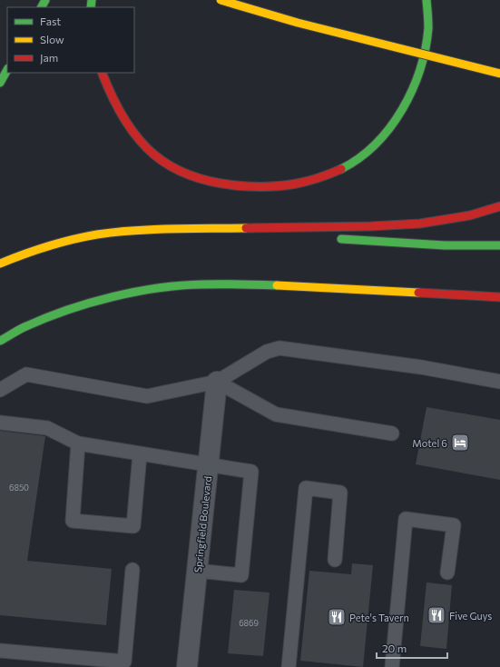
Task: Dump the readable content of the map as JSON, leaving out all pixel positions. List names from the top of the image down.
{
  "streets": {
    "street": ["Springfield Boulevard"]
  },
  "places": {
    "hotel": ["Motel 6"],
    "restaurant": ["Five Guys", "Pete's Tavern"]
  },
  "house_numbers": ["6850", "6869"],
  "legend": ["Fast", "Slow", "Jam"],
  "scale_bar": "20 m"
}
